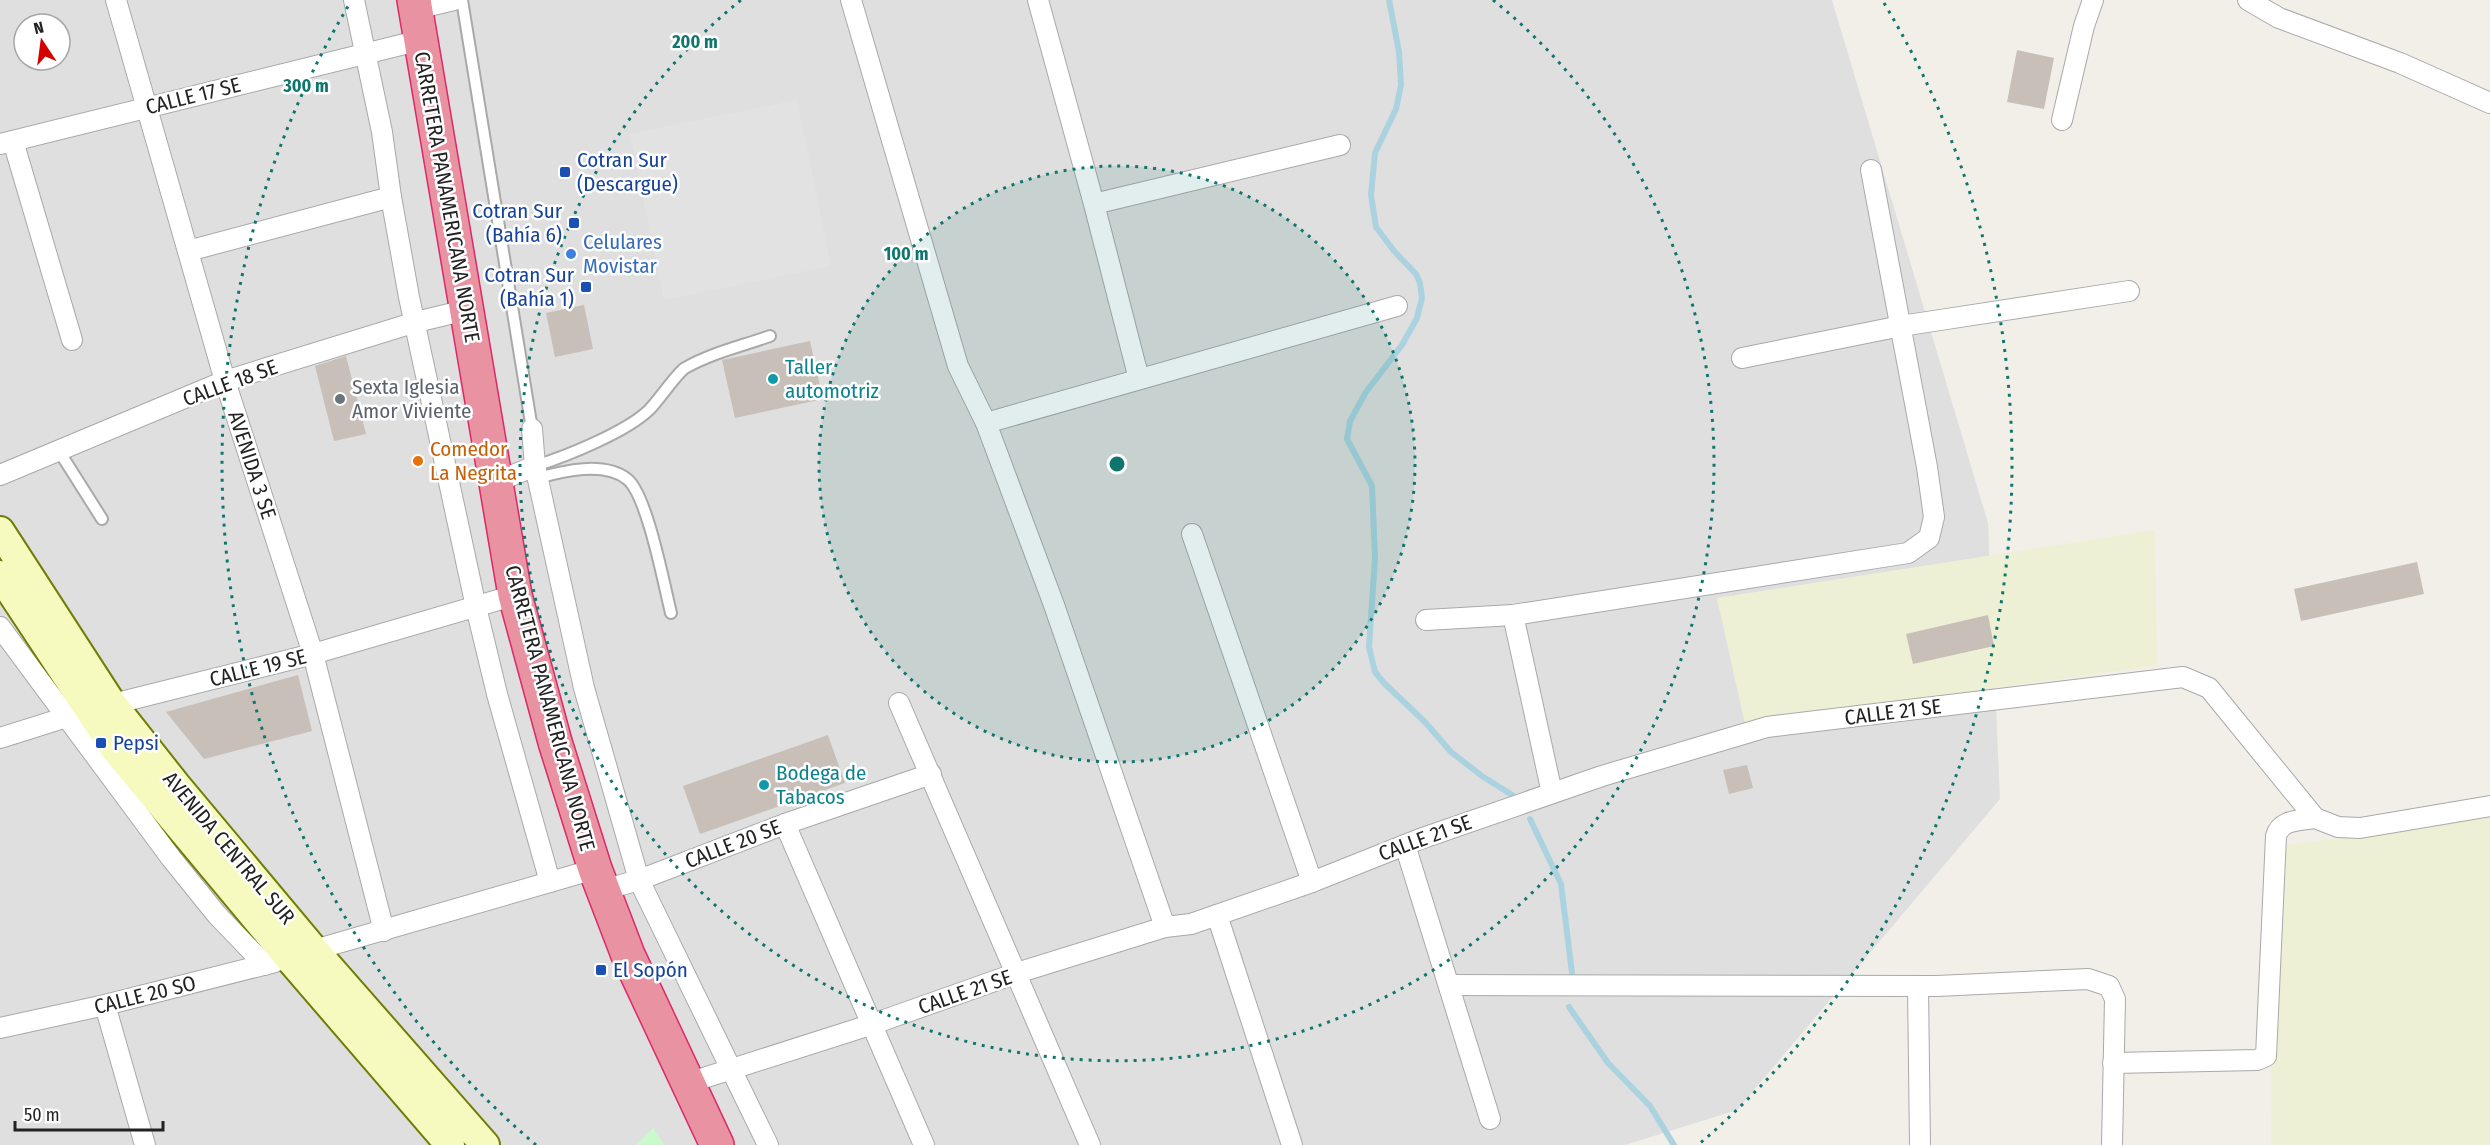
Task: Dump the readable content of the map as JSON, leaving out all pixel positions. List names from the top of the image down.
{
  "streets": {
    "highway": ["CARRETERA PANAMERICANA NORTE"],
    "street": [
      "CALLE 17 SE",
      "CALLE 18 SE",
      "AVENIDA 3 SE",
      "CALLE 19 SE",
      "CALLE 21 SE",
      "CALLE 20 SE",
      "AVENIDA CENTRAL SUR",
      "CALLE 20 SO"
    ]
  },
  "crossings": [
    ["CALLE 17 SE", "CARRETERA PANAMERICANA NORTE"],
    ["CALLE 17 SE", "AVENIDA 3 SE"],
    ["CARRETERA PANAMERICANA NORTE", "CALLE 18 SE"],
    ["CARRETERA PANAMERICANA NORTE", "CALLE 19 SE"],
    ["CARRETERA PANAMERICANA NORTE", "CALLE 21 SE"],
    ["CARRETERA PANAMERICANA NORTE", "CALLE 20 SE"],
    ["CALLE 18 SE", "AVENIDA 3 SE"],
    ["AVENIDA 3 SE", "CALLE 19 SE"],
    ["AVENIDA 3 SE", "CALLE 20 SE"],
    ["CALLE 19 SE", "AVENIDA CENTRAL SUR"],
    ["CALLE 20 SE", "AVENIDA CENTRAL SUR"],
    ["CALLE 20 SE", "CALLE 20 SO"],
    ["AVENIDA CENTRAL SUR", "CALLE 20 SO"]
  ],
  "places": {
    "transit": [
      "Cotran Sur (Descargue)",
      "Cotran Sur (Bahía 6)",
      "Cotran Sur (Bahía 1)",
      "Pepsi",
      "El Sopón"
    ],
    "other": [
      "Celulares Movistar",
      "Taller automotriz",
      "Sexta Iglesia Amor Viviente",
      "Comedor La Negrita",
      "Bodega de Tabacos"
    ]
  },
  "scale_bar": "50 m",
  "north": "top",
  "rings": ["200 m", "300 m", "100 m"]
}
